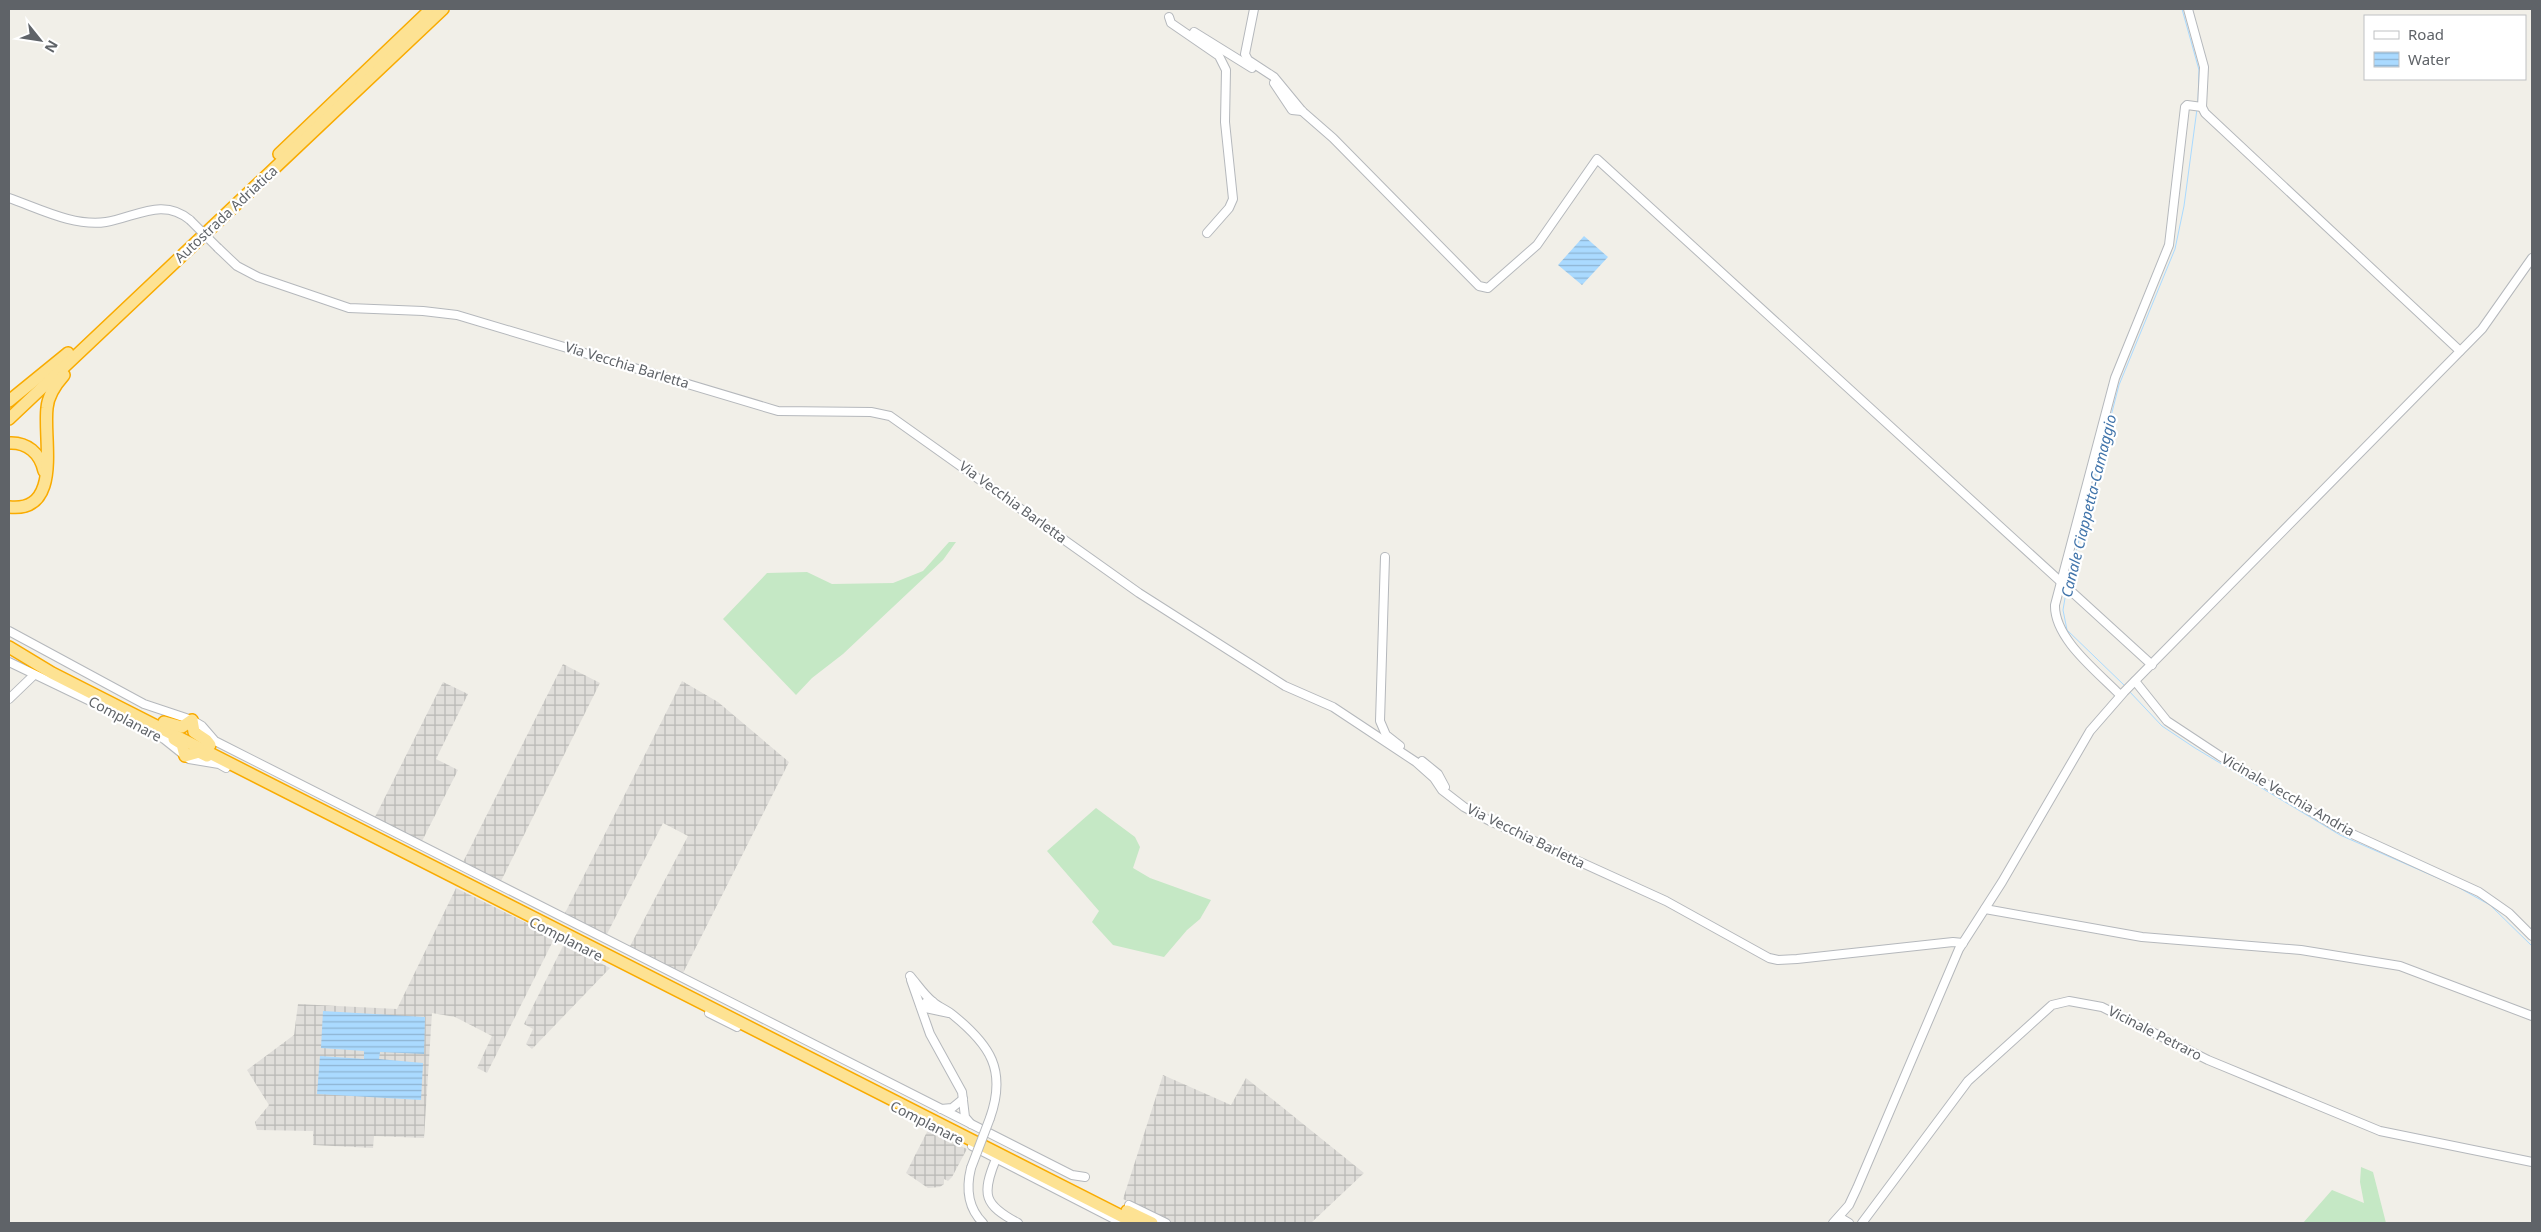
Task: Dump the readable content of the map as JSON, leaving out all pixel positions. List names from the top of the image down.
{
  "streets": {
    "highway": ["Autostrada Adriatica"],
    "street": [
      "Via Vecchia Barletta",
      "Complanare",
      "Vicinale Vecchia Andria",
      "Vicinale Petraro"
    ]
  },
  "water": ["Canale Ciappetta-Camaggio"],
  "legend": ["Road", "Water"],
  "north": "bottom right"
}
